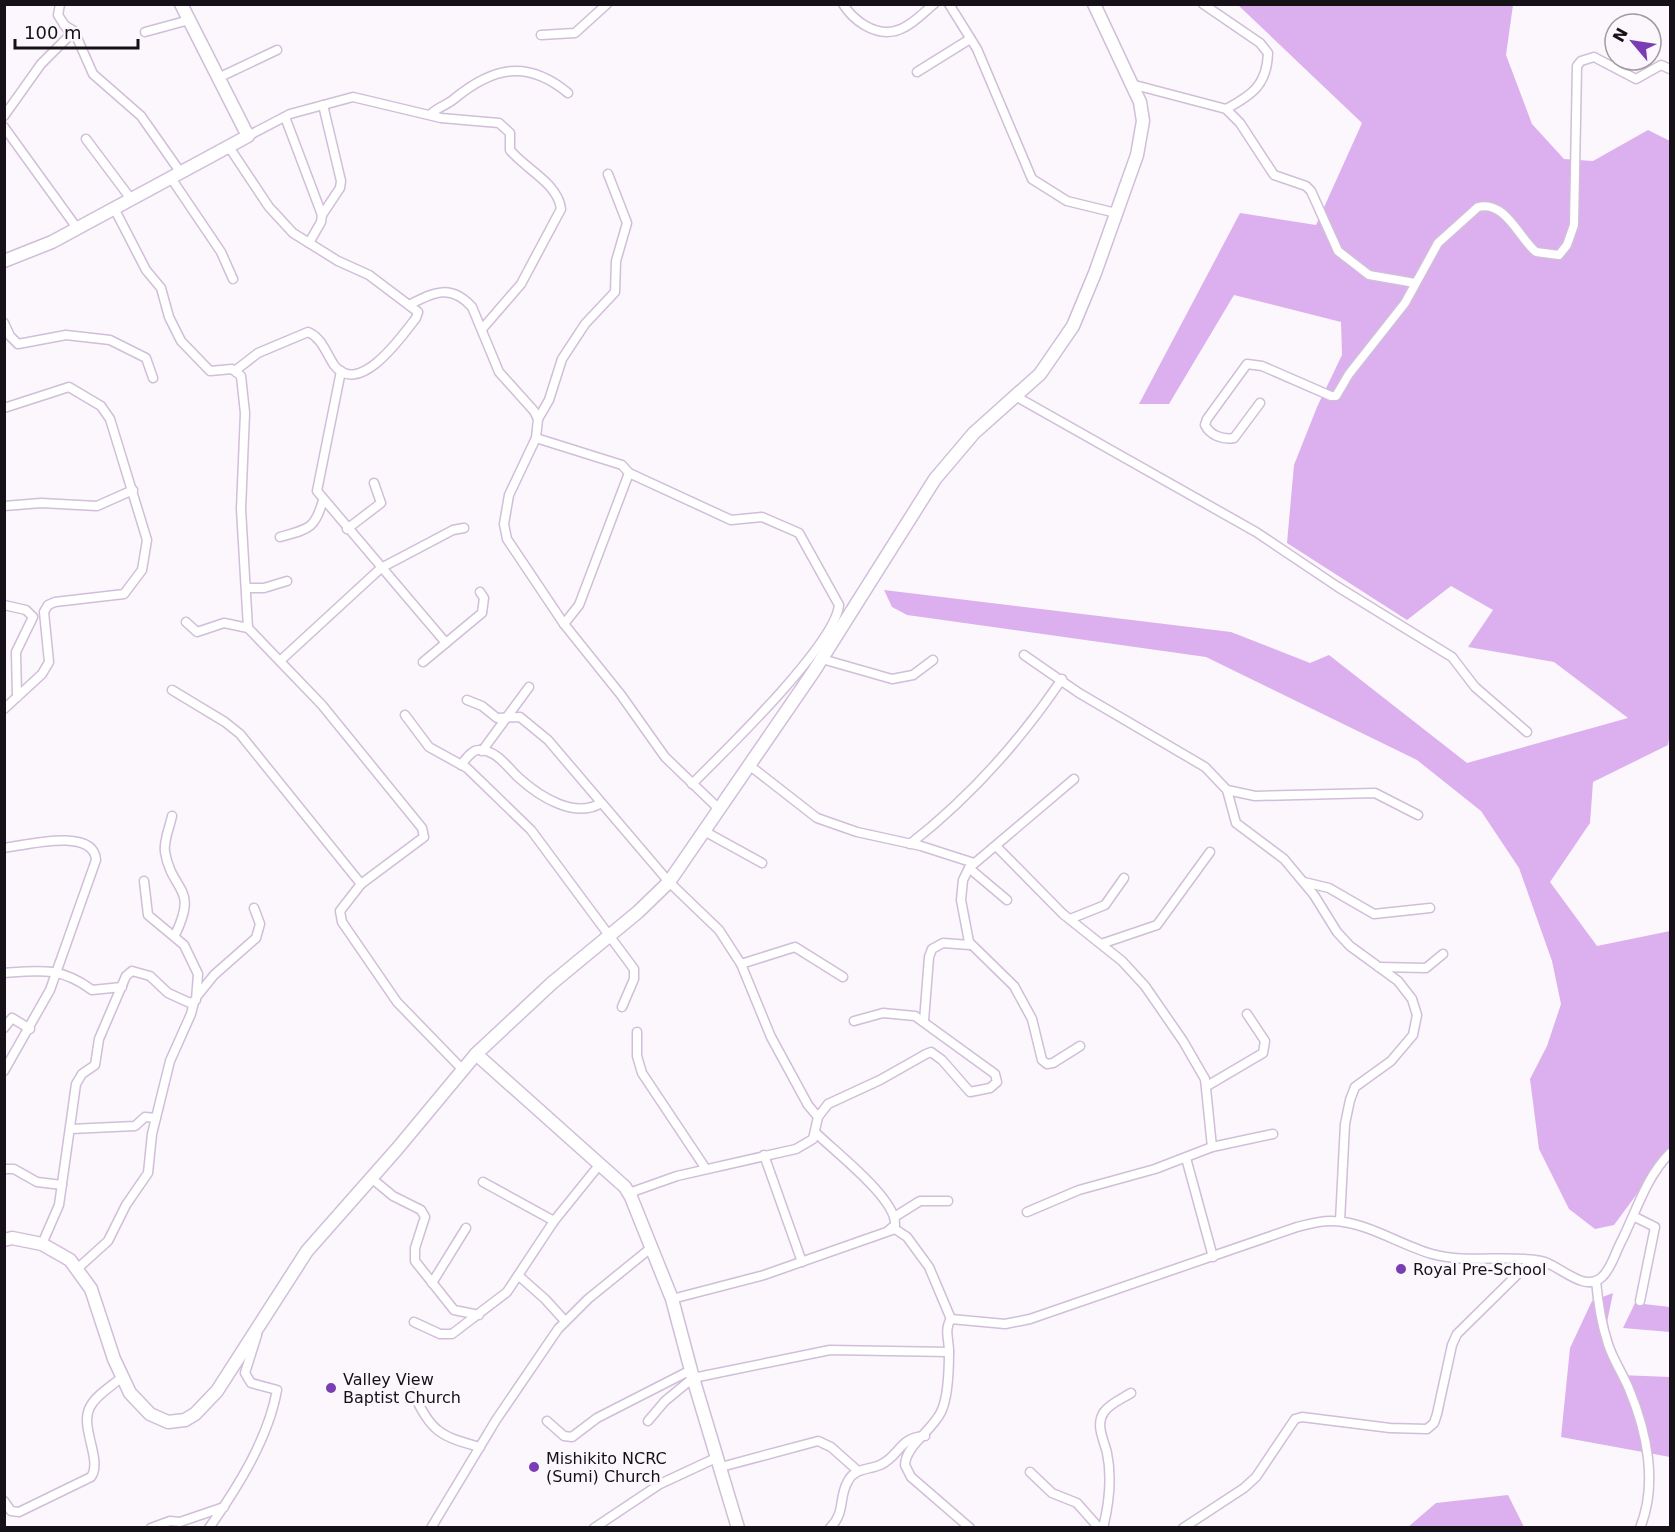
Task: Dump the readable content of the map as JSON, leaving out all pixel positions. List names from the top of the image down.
{
  "places": ["Royal Pre-School", "Valley View Baptist Church", "Mishikito NCRC (Sumi) Church"],
  "scale_bar": "100 m",
  "north": "top left"
}
